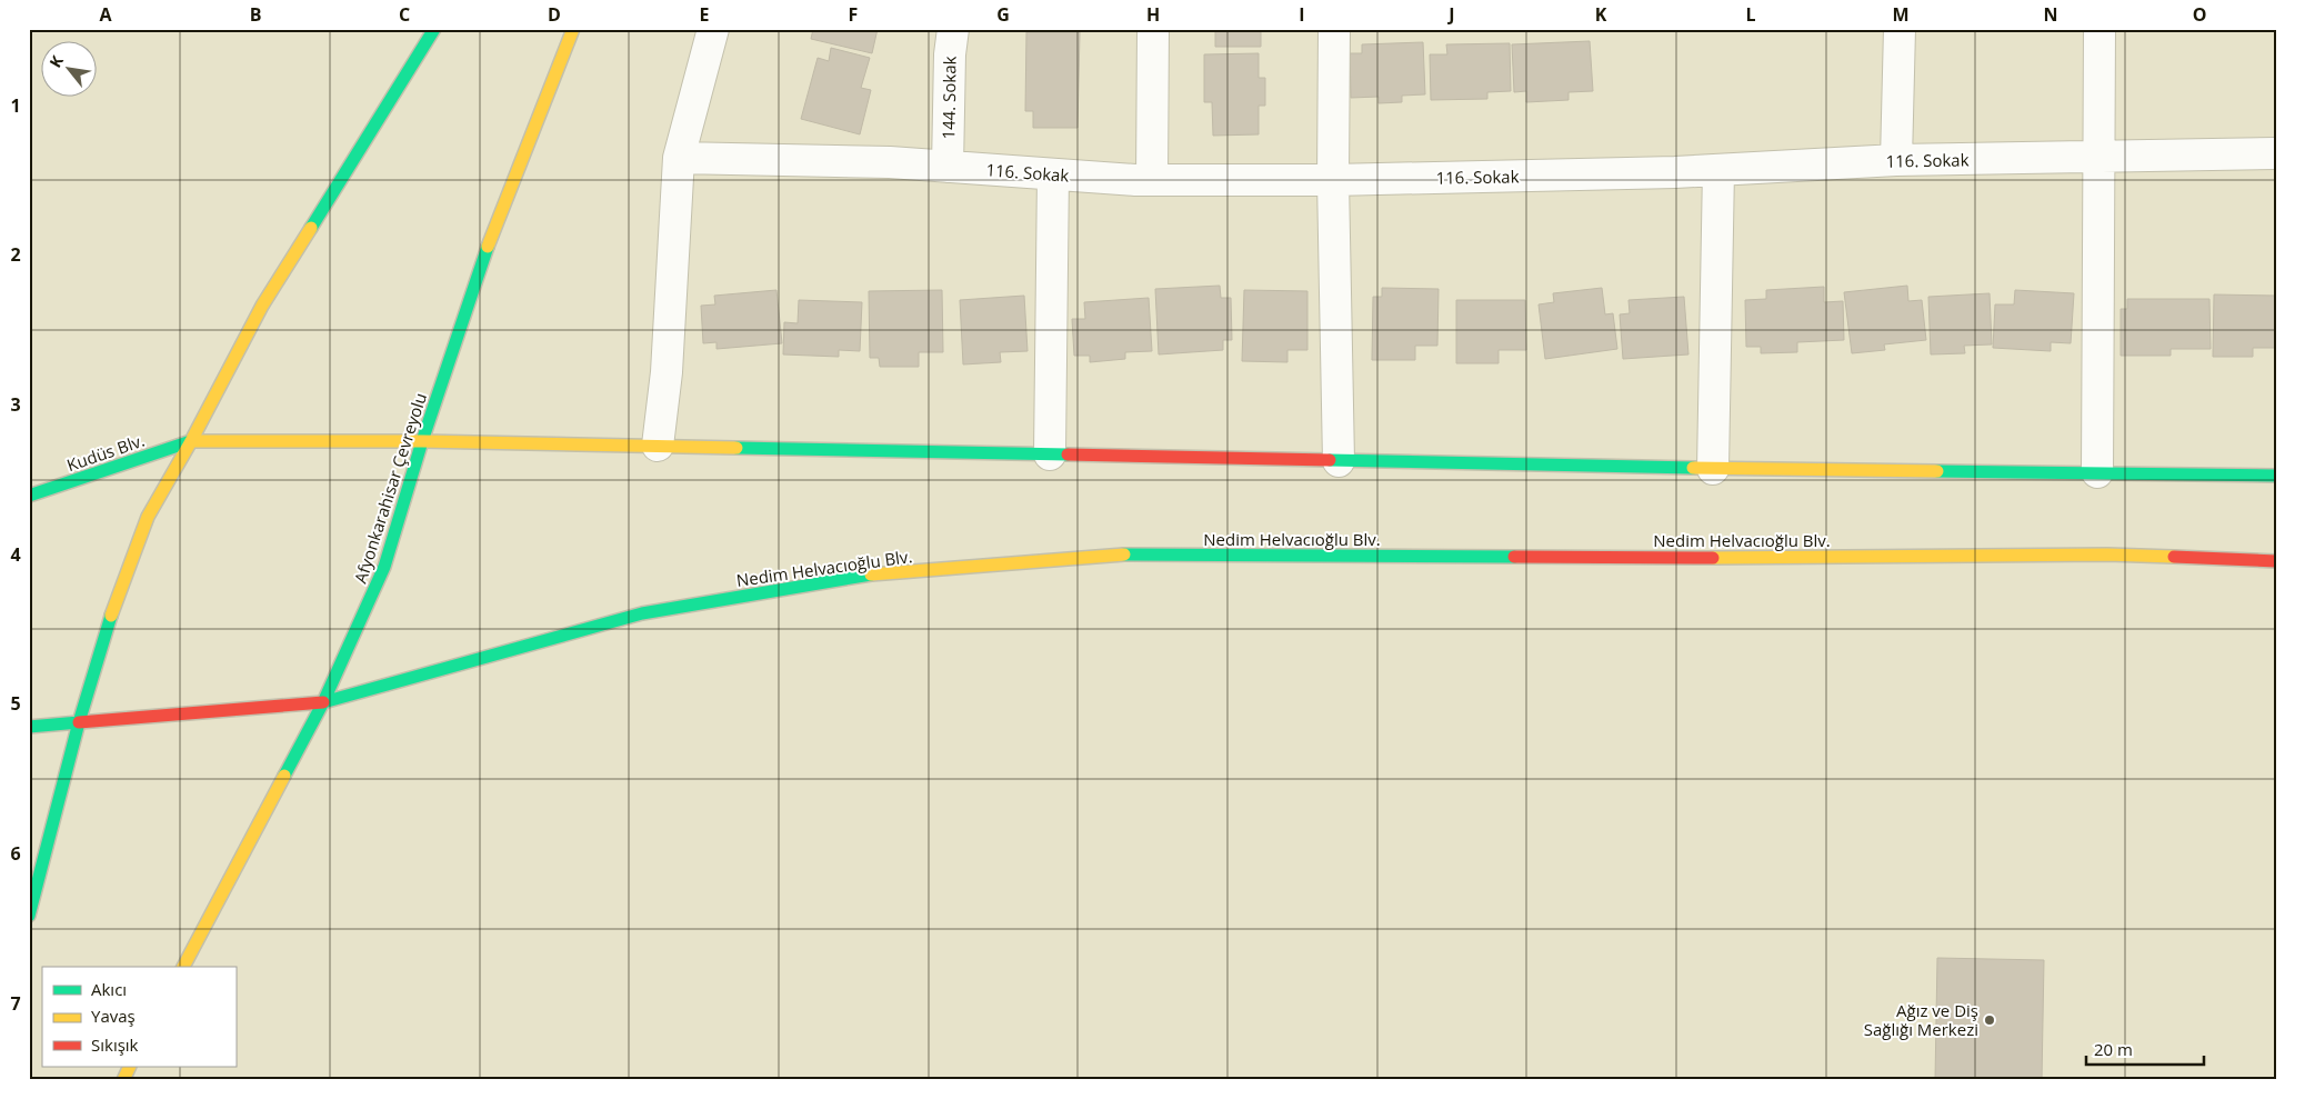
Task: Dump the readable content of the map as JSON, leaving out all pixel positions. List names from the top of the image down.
{
  "streets": {
    "main road": ["Kudüs Blv.", "Afyonkarahisar Çevreyolu", "Nedim Helvacıoğlu Blv."],
    "street": ["144. Sokak", "116. Sokak"]
  },
  "crossings": [
    ["144. Sokak", "116. Sokak"],
    ["Kudüs Blv.", "Afyonkarahisar Çevreyolu"],
    ["Afyonkarahisar Çevreyolu", "Nedim Helvacıoğlu Blv."]
  ],
  "places": ["Ağız ve Diş Sağlığı Merkezi"],
  "legend": ["Akıcı", "Yavaş", "Sıkışık"],
  "scale_bar": "20 m",
  "north": "top left",
  "grid": {
    "columns": [
      "A",
      "B",
      "C",
      "D",
      "E",
      "F",
      "G",
      "H",
      "I",
      "J",
      "K",
      "L",
      "M",
      "N",
      "O"
    ],
    "rows": [
      "1",
      "2",
      "3",
      "4",
      "5",
      "6",
      "7"
    ]
  }
}
